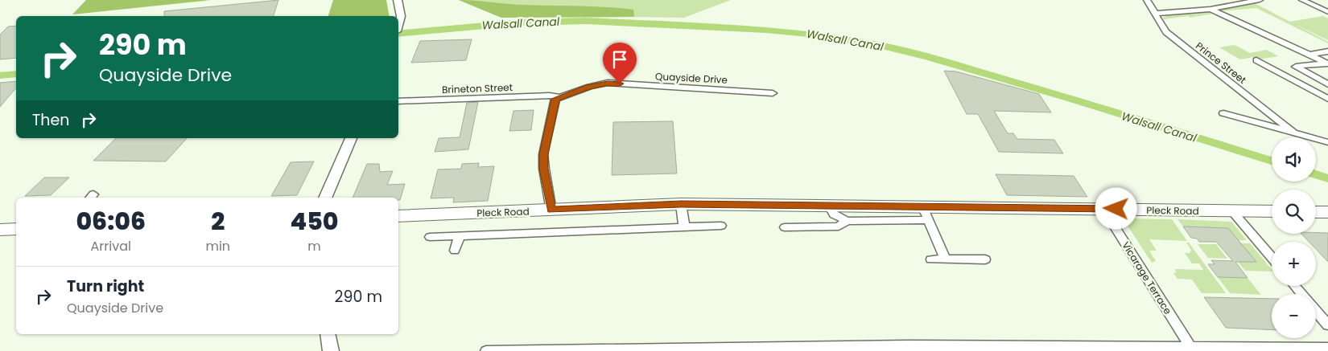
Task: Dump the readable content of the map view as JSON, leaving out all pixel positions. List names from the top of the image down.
{
  "streets": {
    "highway": ["Pleck Road"],
    "street": [
      "Prince Street",
      "Quayside Drive",
      "Brineton Street",
      "Vicarage Terrace"
    ]
  },
  "crossings": [
    ["Quayside Drive", "Brineton Street"],
    ["Pleck Road", "Vicarage Terrace"]
  ],
  "water": ["Walsall Canal"],
  "page": {
    "turn": ["290 m", "Quayside Drive"],
    "then": "Then",
    "map_buttons": ["+", "−"],
    "eta": [
      "06:06",
      "Arrival",
      "2",
      "min",
      "450",
      "m"
    ],
    "list": [
      {
        "name": "Turn right",
        "note": "Quayside Drive",
        "value": "290 m"
      }
    ]
  }
}
